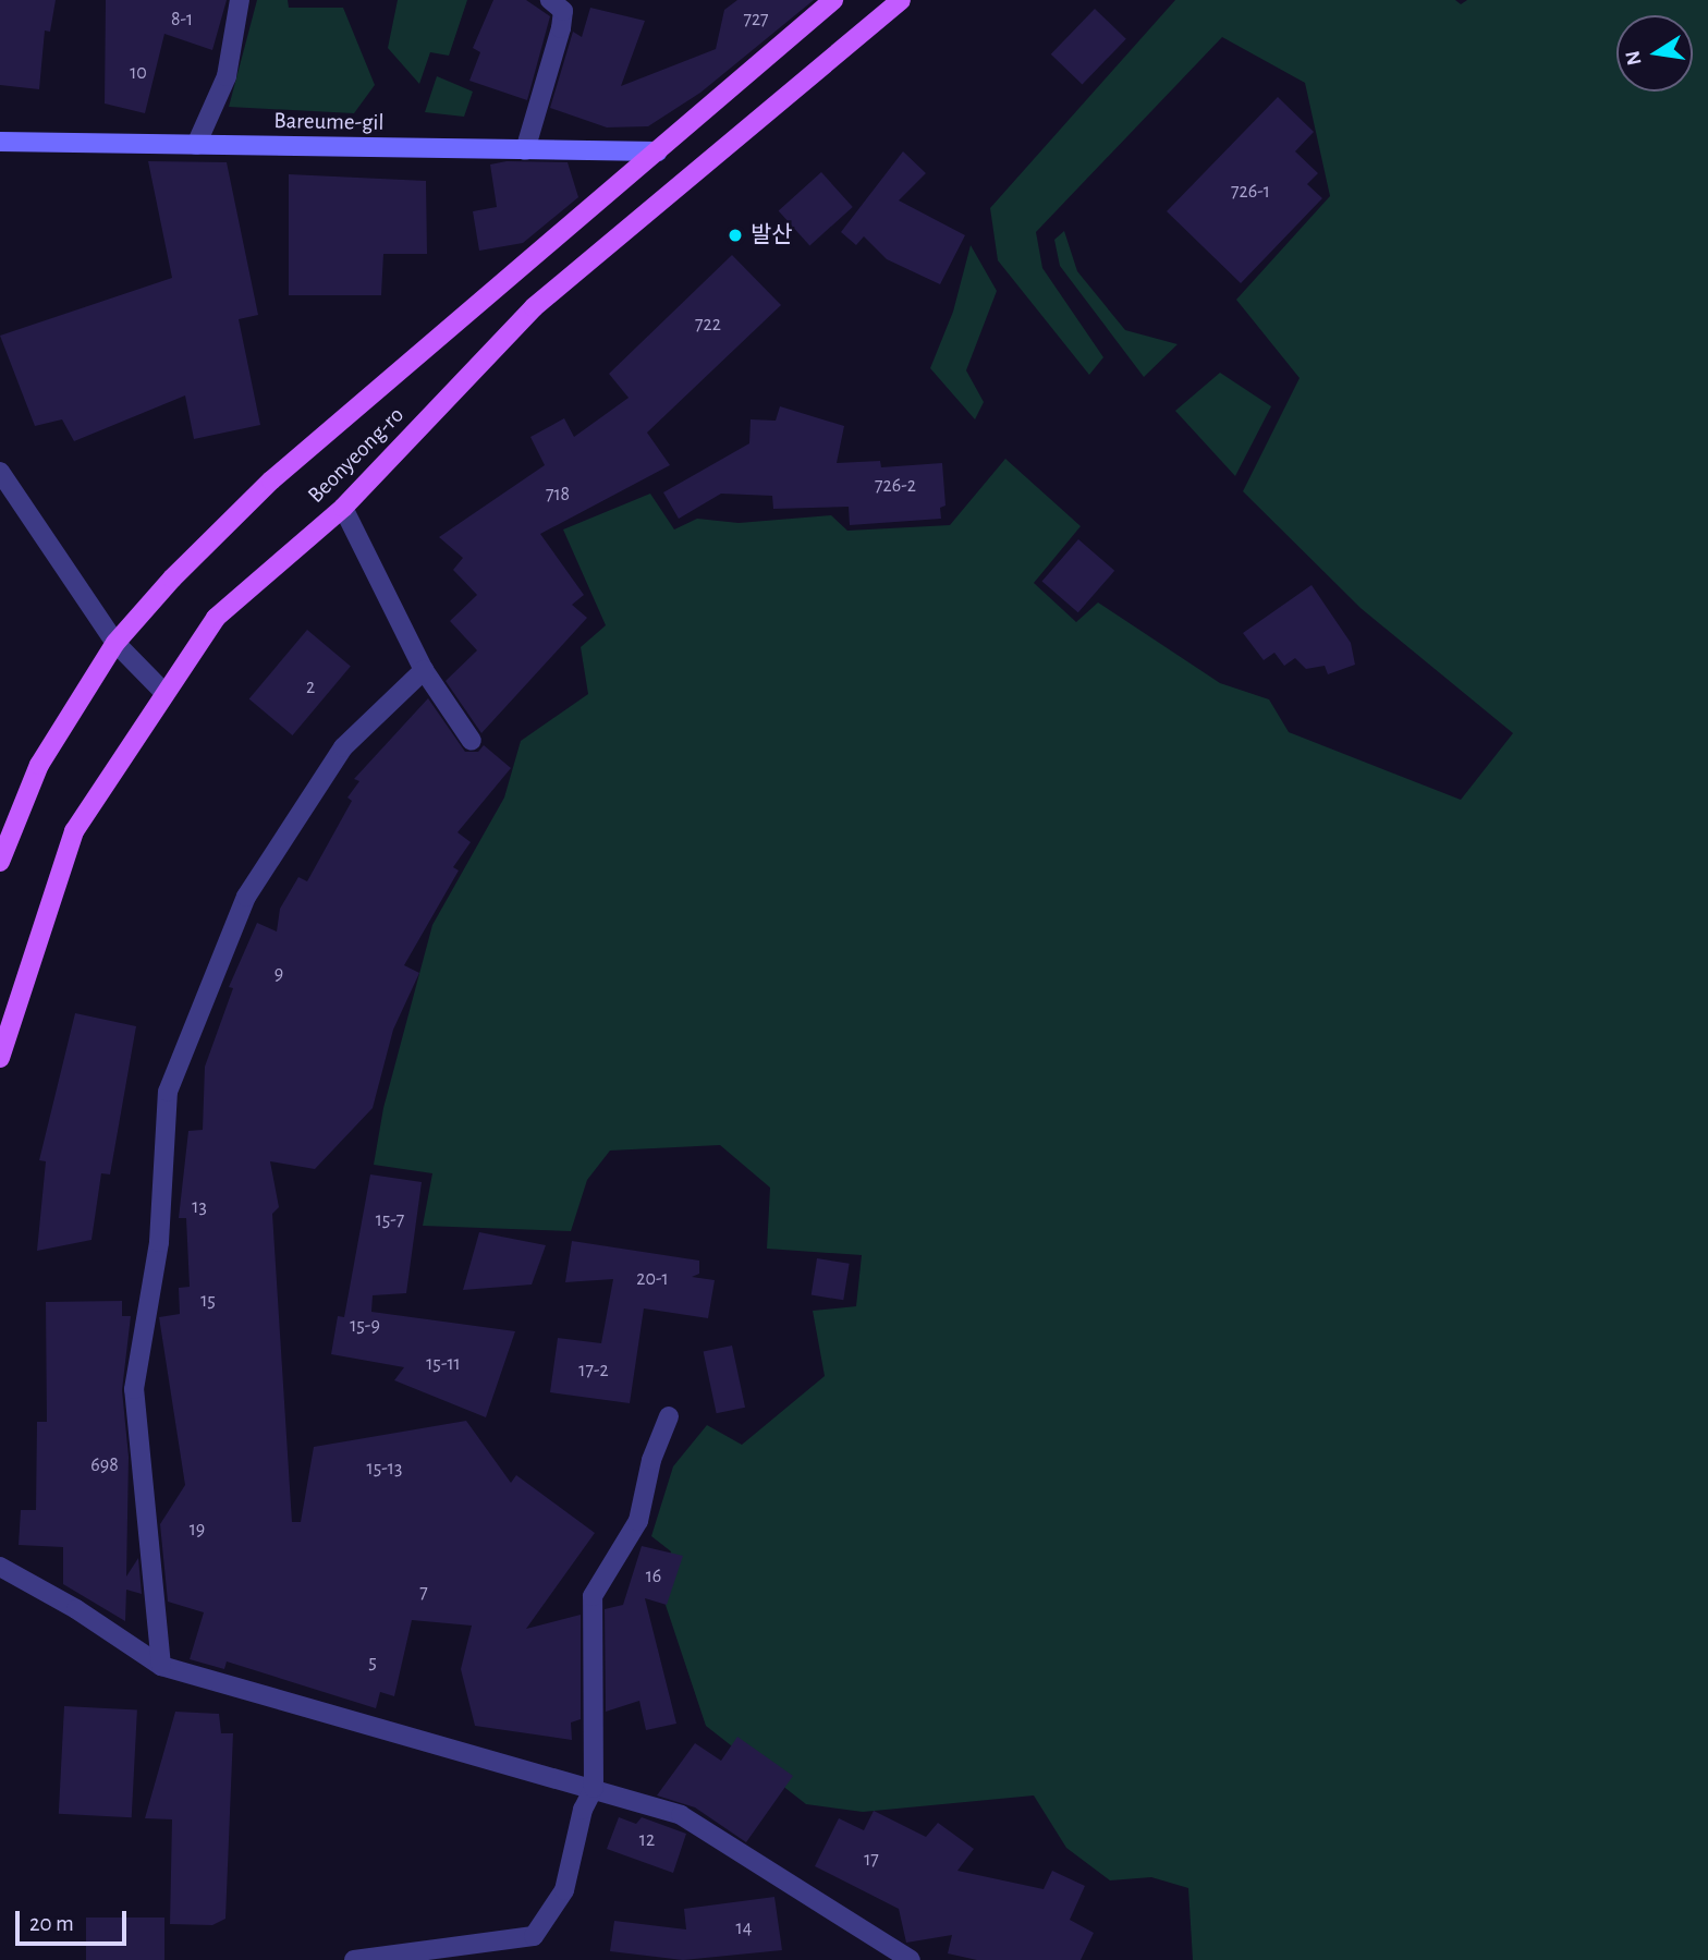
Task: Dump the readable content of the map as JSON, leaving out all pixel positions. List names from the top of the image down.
{
  "streets": {
    "main road": ["Beonyeong-ro"],
    "street": ["Bareume-gil"]
  },
  "crossings": [
    ["Bareume-gil", "Beonyeong-ro"]
  ],
  "places": ["발산"],
  "house_numbers": [
    "8-1",
    "727",
    "10",
    "726-1",
    "722",
    "726-2",
    "718",
    "2",
    "9",
    "13",
    "15-7",
    "20-1",
    "15",
    "15-9",
    "15-11",
    "17-2",
    "698",
    "15-13",
    "19",
    "16",
    "7",
    "5",
    "12",
    "17",
    "14"
  ],
  "scale_bar": "20 m",
  "north": "left"
}
